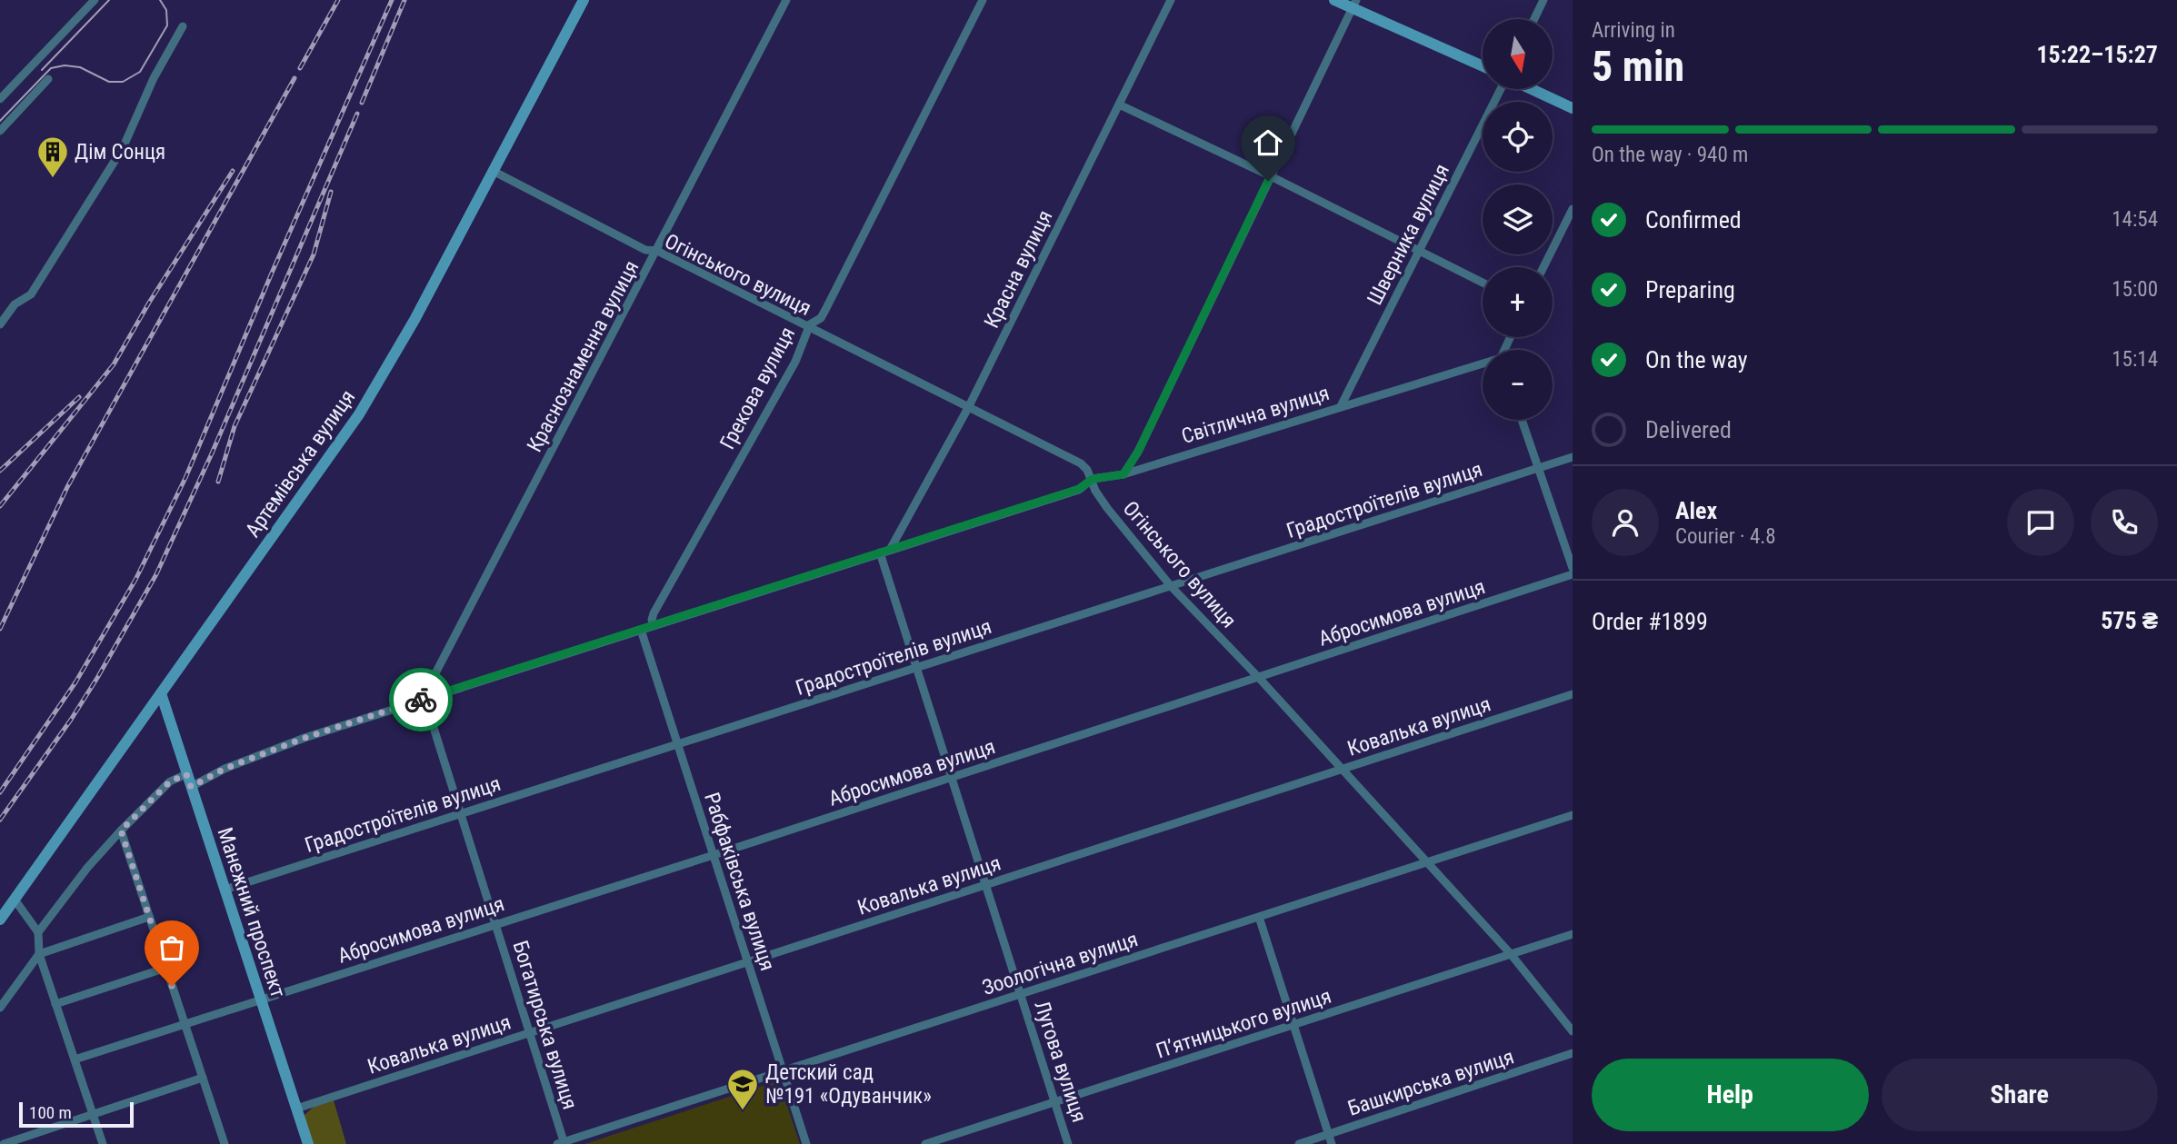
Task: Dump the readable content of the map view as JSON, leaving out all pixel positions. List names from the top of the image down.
{
  "streets": {
    "main road": ["Артемівська вулиця", "Манежний проспект"],
    "street": [
      "Шверника вулиця",
      "Красна вулиця",
      "Огінського вулиця",
      "Краснознаменна вулиця",
      "Грекова вулиця",
      "Світлична вулиця",
      "Градостроїтелiв вулиця",
      "Абросимова вулиця",
      "Ковалька вулиця",
      "Рабфаківська вулиця",
      "Зоологічна вулиця",
      "П’ятницького вулиця",
      "Богатирська вулиця",
      "Лугова вулиця",
      "Башкирська вулиця"
    ]
  },
  "crossings": [
    ["Шверника вулиця", "Світлична вулиця"],
    ["Красна вулиця", "Огінського вулиця"],
    ["Красна вулиця", "Світлична вулиця"],
    ["Огінського вулиця", "Краснознаменна вулиця"],
    ["Огінського вулиця", "Грекова вулиця"],
    ["Огінського вулиця", "Світлична вулиця"],
    ["Огінського вулиця", "Артемівська вулиця"],
    ["Огінського вулиця", "Градостроїтелiв вулиця"],
    ["Огінського вулиця", "Абросимова вулиця"],
    ["Огінського вулиця", "Ковалька вулиця"],
    ["Огінського вулиця", "Зоологічна вулиця"],
    ["Огінського вулиця", "П’ятницького вулиця"],
    ["Краснознаменна вулиця", "Світлична вулиця"],
    ["Грекова вулиця", "Світлична вулиця"],
    ["Світлична вулиця", "Рабфаківська вулиця"],
    ["Світлична вулиця", "Манежний проспект"],
    ["Світлична вулиця", "Богатирська вулиця"],
    ["Світлична вулиця", "Лугова вулиця"],
    ["Артемівська вулиця", "Манежний проспект"],
    ["Градостроїтелiв вулиця", "Рабфаківська вулиця"],
    ["Градостроїтелiв вулиця", "Манежний проспект"],
    ["Градостроїтелiв вулиця", "Богатирська вулиця"],
    ["Градостроїтелiв вулиця", "Лугова вулиця"],
    ["Абросимова вулиця", "Рабфаківська вулиця"],
    ["Абросимова вулиця", "Манежний проспект"],
    ["Абросимова вулиця", "Богатирська вулиця"],
    ["Абросимова вулиця", "Лугова вулиця"],
    ["Ковалька вулиця", "Рабфаківська вулиця"],
    ["Ковалька вулиця", "Манежний проспект"],
    ["Ковалька вулиця", "Богатирська вулиця"],
    ["Ковалька вулиця", "Лугова вулиця"],
    ["Рабфаківська вулиця", "Зоологічна вулиця"],
    ["Зоологічна вулиця", "Богатирська вулиця"],
    ["Зоологічна вулиця", "Лугова вулиця"],
    ["П’ятницького вулиця", "Лугова вулиця"]
  ],
  "places": {
    "building": ["Дім Сонця"],
    "school or university": ["Детский сад №191 «Одуванчик»"]
  },
  "scale_bar": "100 m",
  "north": "bottom",
  "page": {
    "heading": ["5 min", "Arriving in", "15:22–15:27"],
    "panel": [
      "Alex",
      "Courier · 4.8",
      "Order #1899",
      "575 ₴"
    ],
    "map_buttons": ["+", "−"],
    "bar": "On the way · 940 m",
    "list": [
      ["Confirmed", "14:54"],
      ["Preparing", "15:00"],
      ["On the way", "15:14"],
      "Delivered"
    ],
    "buttons": ["Help", "Share"],
    "scale": "100 m"
  }
}
